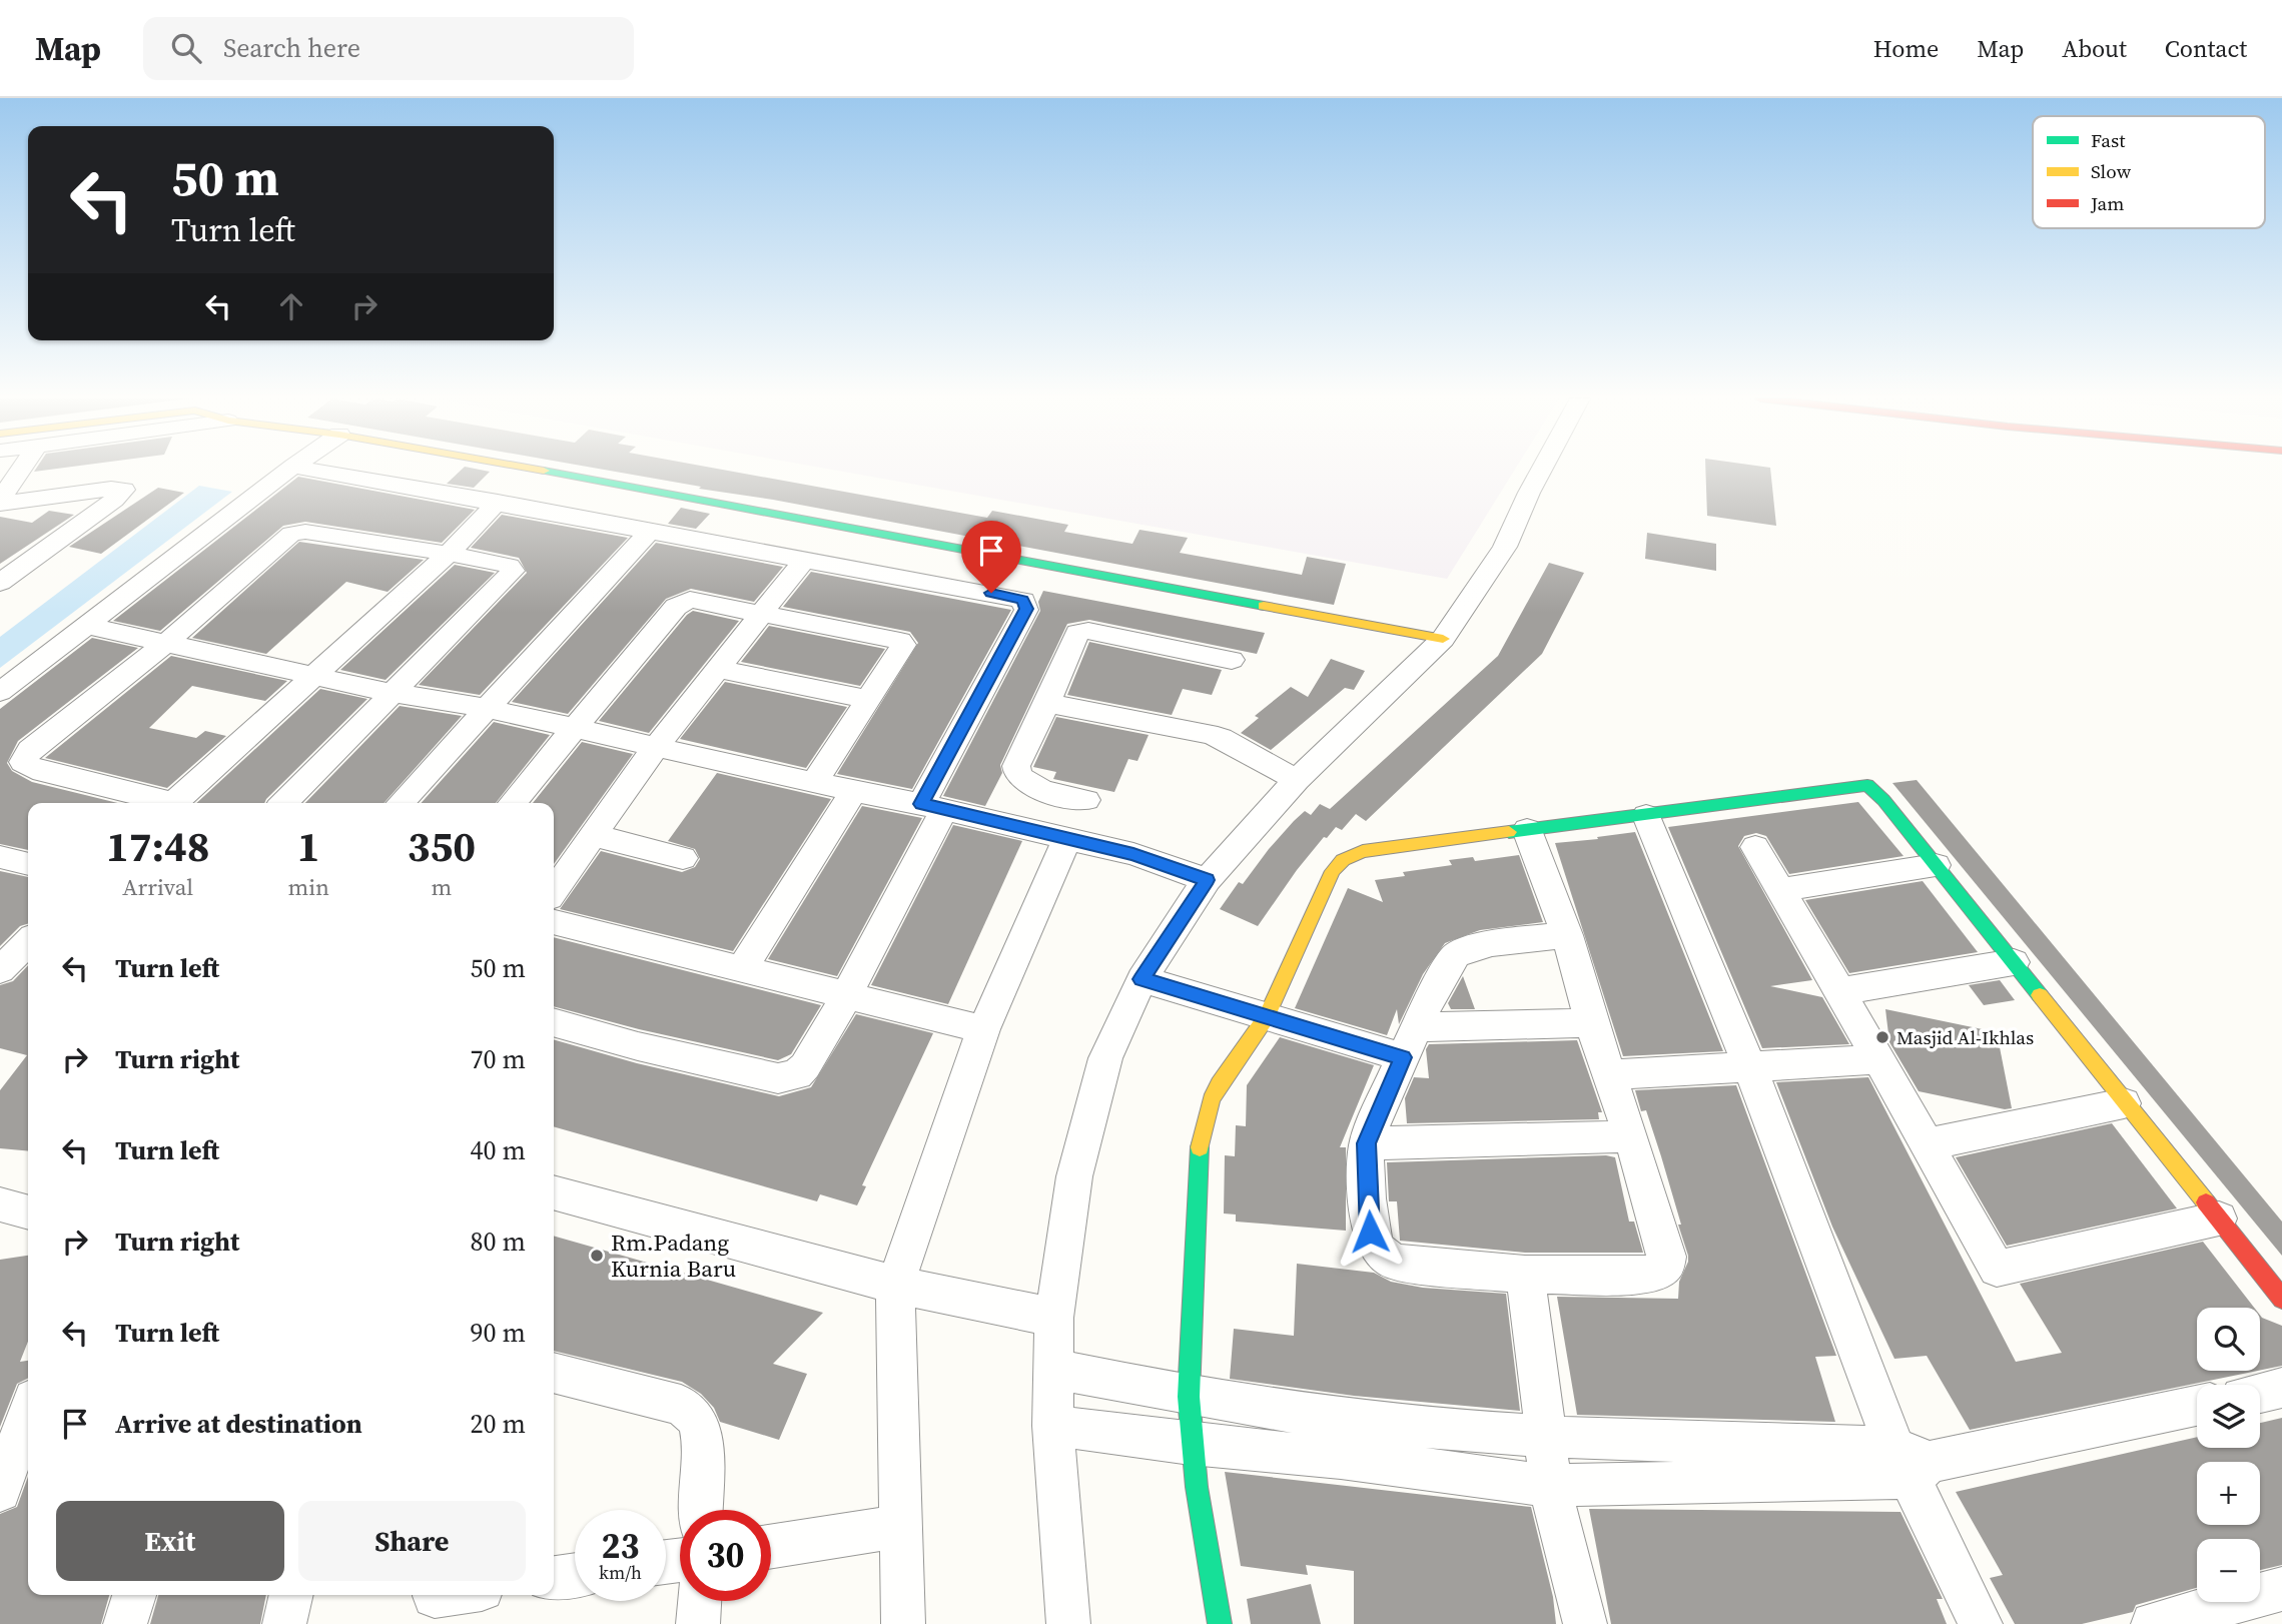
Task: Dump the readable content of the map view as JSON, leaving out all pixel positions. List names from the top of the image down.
{
  "places": ["Masjid Al-Ikhlas", "Rm.Padang Kurnia Baru"],
  "legend": ["Fast", "Slow", "Jam"],
  "page": {
    "header": "Map",
    "search": "Search here",
    "nav": [
      "Home",
      "Map",
      "About",
      "Contact"
    ],
    "turn": ["50 m", "Turn left"],
    "eta": [
      "17:48",
      "Arrival",
      "1",
      "min",
      "350",
      "m"
    ],
    "list": [
      {
        "name": "Turn left",
        "value": "50 m"
      },
      {
        "name": "Turn right",
        "value": "70 m"
      },
      {
        "name": "Turn left",
        "value": "40 m"
      },
      {
        "name": "Turn right",
        "value": "80 m"
      },
      {
        "name": "Turn left",
        "value": "90 m"
      },
      {
        "name": "Arrive at destination",
        "value": "20 m"
      }
    ],
    "map_buttons": ["+", "−"],
    "buttons": ["Exit", "Share"],
    "speed": "23 km/h",
    "limit": "30"
  }
}
